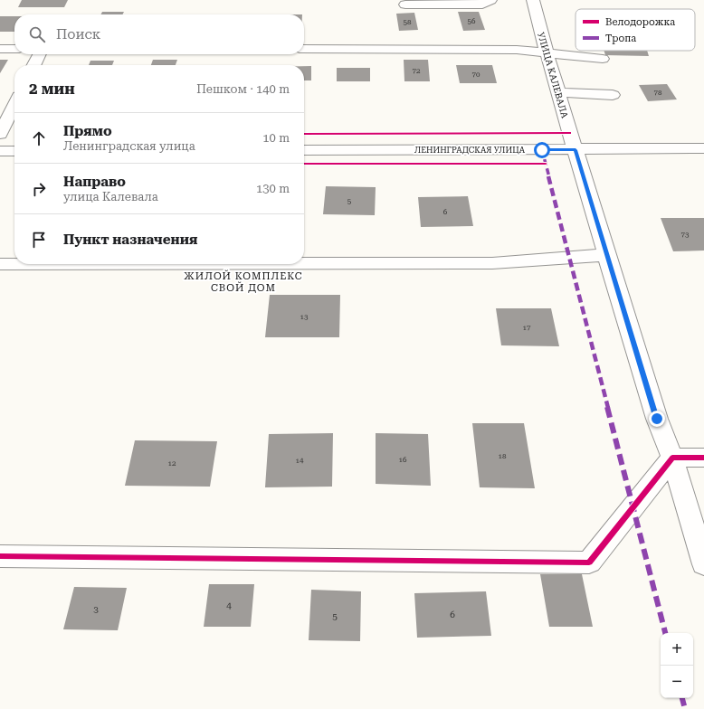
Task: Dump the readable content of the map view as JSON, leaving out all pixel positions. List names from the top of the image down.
{
  "streets": {
    "street": ["УЛИЦА КАЛЕВАЛА", "ЛЕНИНГРАДСКАЯ УЛИЦА"]
  },
  "crossings": [
    ["УЛИЦА КАЛЕВАЛА", "ЛЕНИНГРАДСКАЯ УЛИЦА"]
  ],
  "districts": ["ЖИЛОЙ КОМПЛЕКС СВОЙ ДОМ"],
  "house_numbers": [
    "56",
    "58",
    "72",
    "70",
    "78",
    "5",
    "6",
    "73",
    "13",
    "17",
    "18",
    "16",
    "14",
    "12",
    "4",
    "3",
    "6",
    "5"
  ],
  "legend": ["Велодорожка", "Тропа"],
  "page": {
    "search": "Поиск",
    "heading": ["2 мин", "Пешком · 140 m"],
    "list": [
      ["Прямо", "Ленинградская улица", "10 m"],
      ["Направо", "улица Калевала", "130 m"],
      "Пункт назначения"
    ],
    "map_buttons": ["+", "−"]
  }
}
